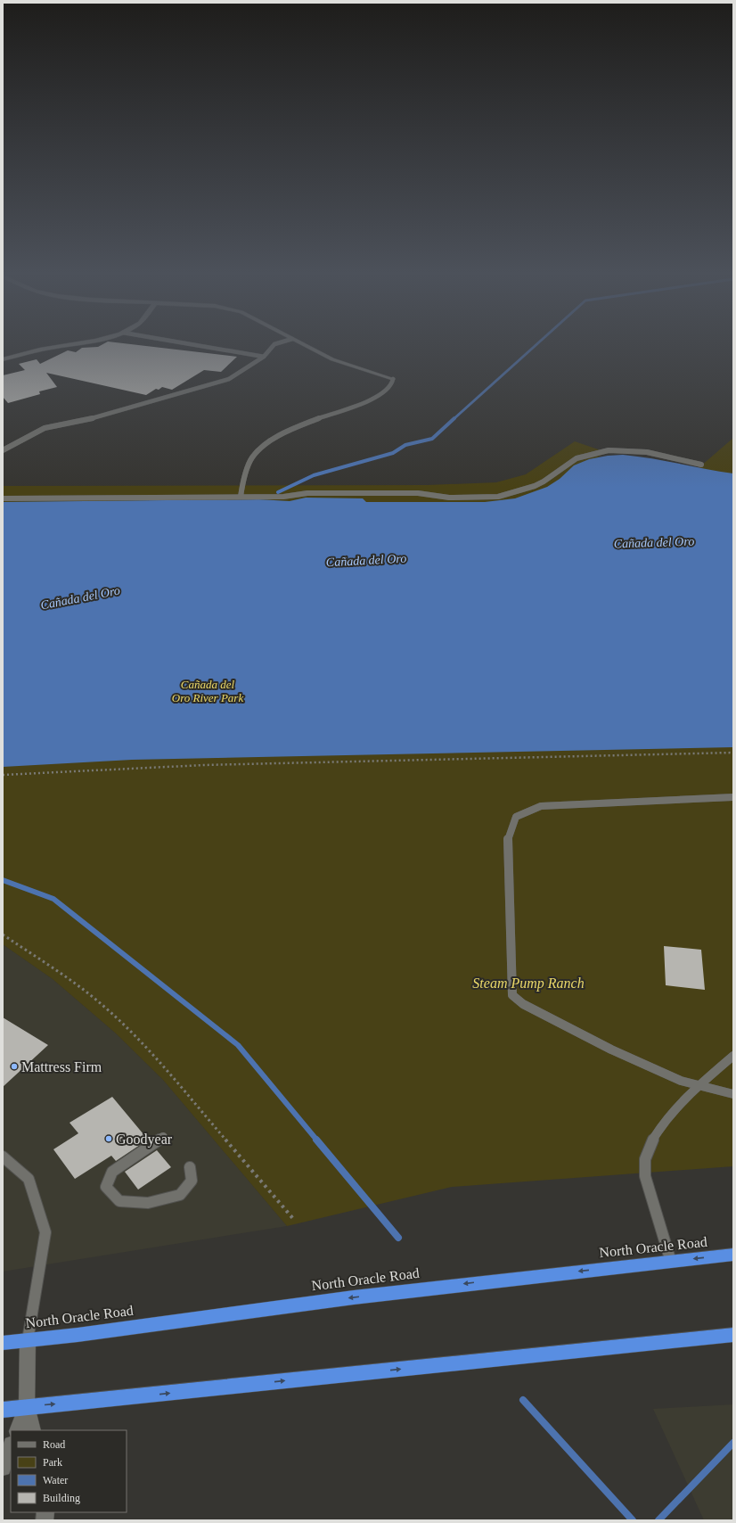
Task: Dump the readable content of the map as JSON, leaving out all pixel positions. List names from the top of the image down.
{
  "streets": {
    "highway": ["North Oracle Road"]
  },
  "water": ["Cañada del Oro"],
  "parks": ["Cañada del Oro River Park", "Steam Pump Ranch"],
  "places": ["Mattress Firm", "Goodyear"],
  "legend": [
    "Road",
    "Park",
    "Water",
    "Building"
  ]
}
